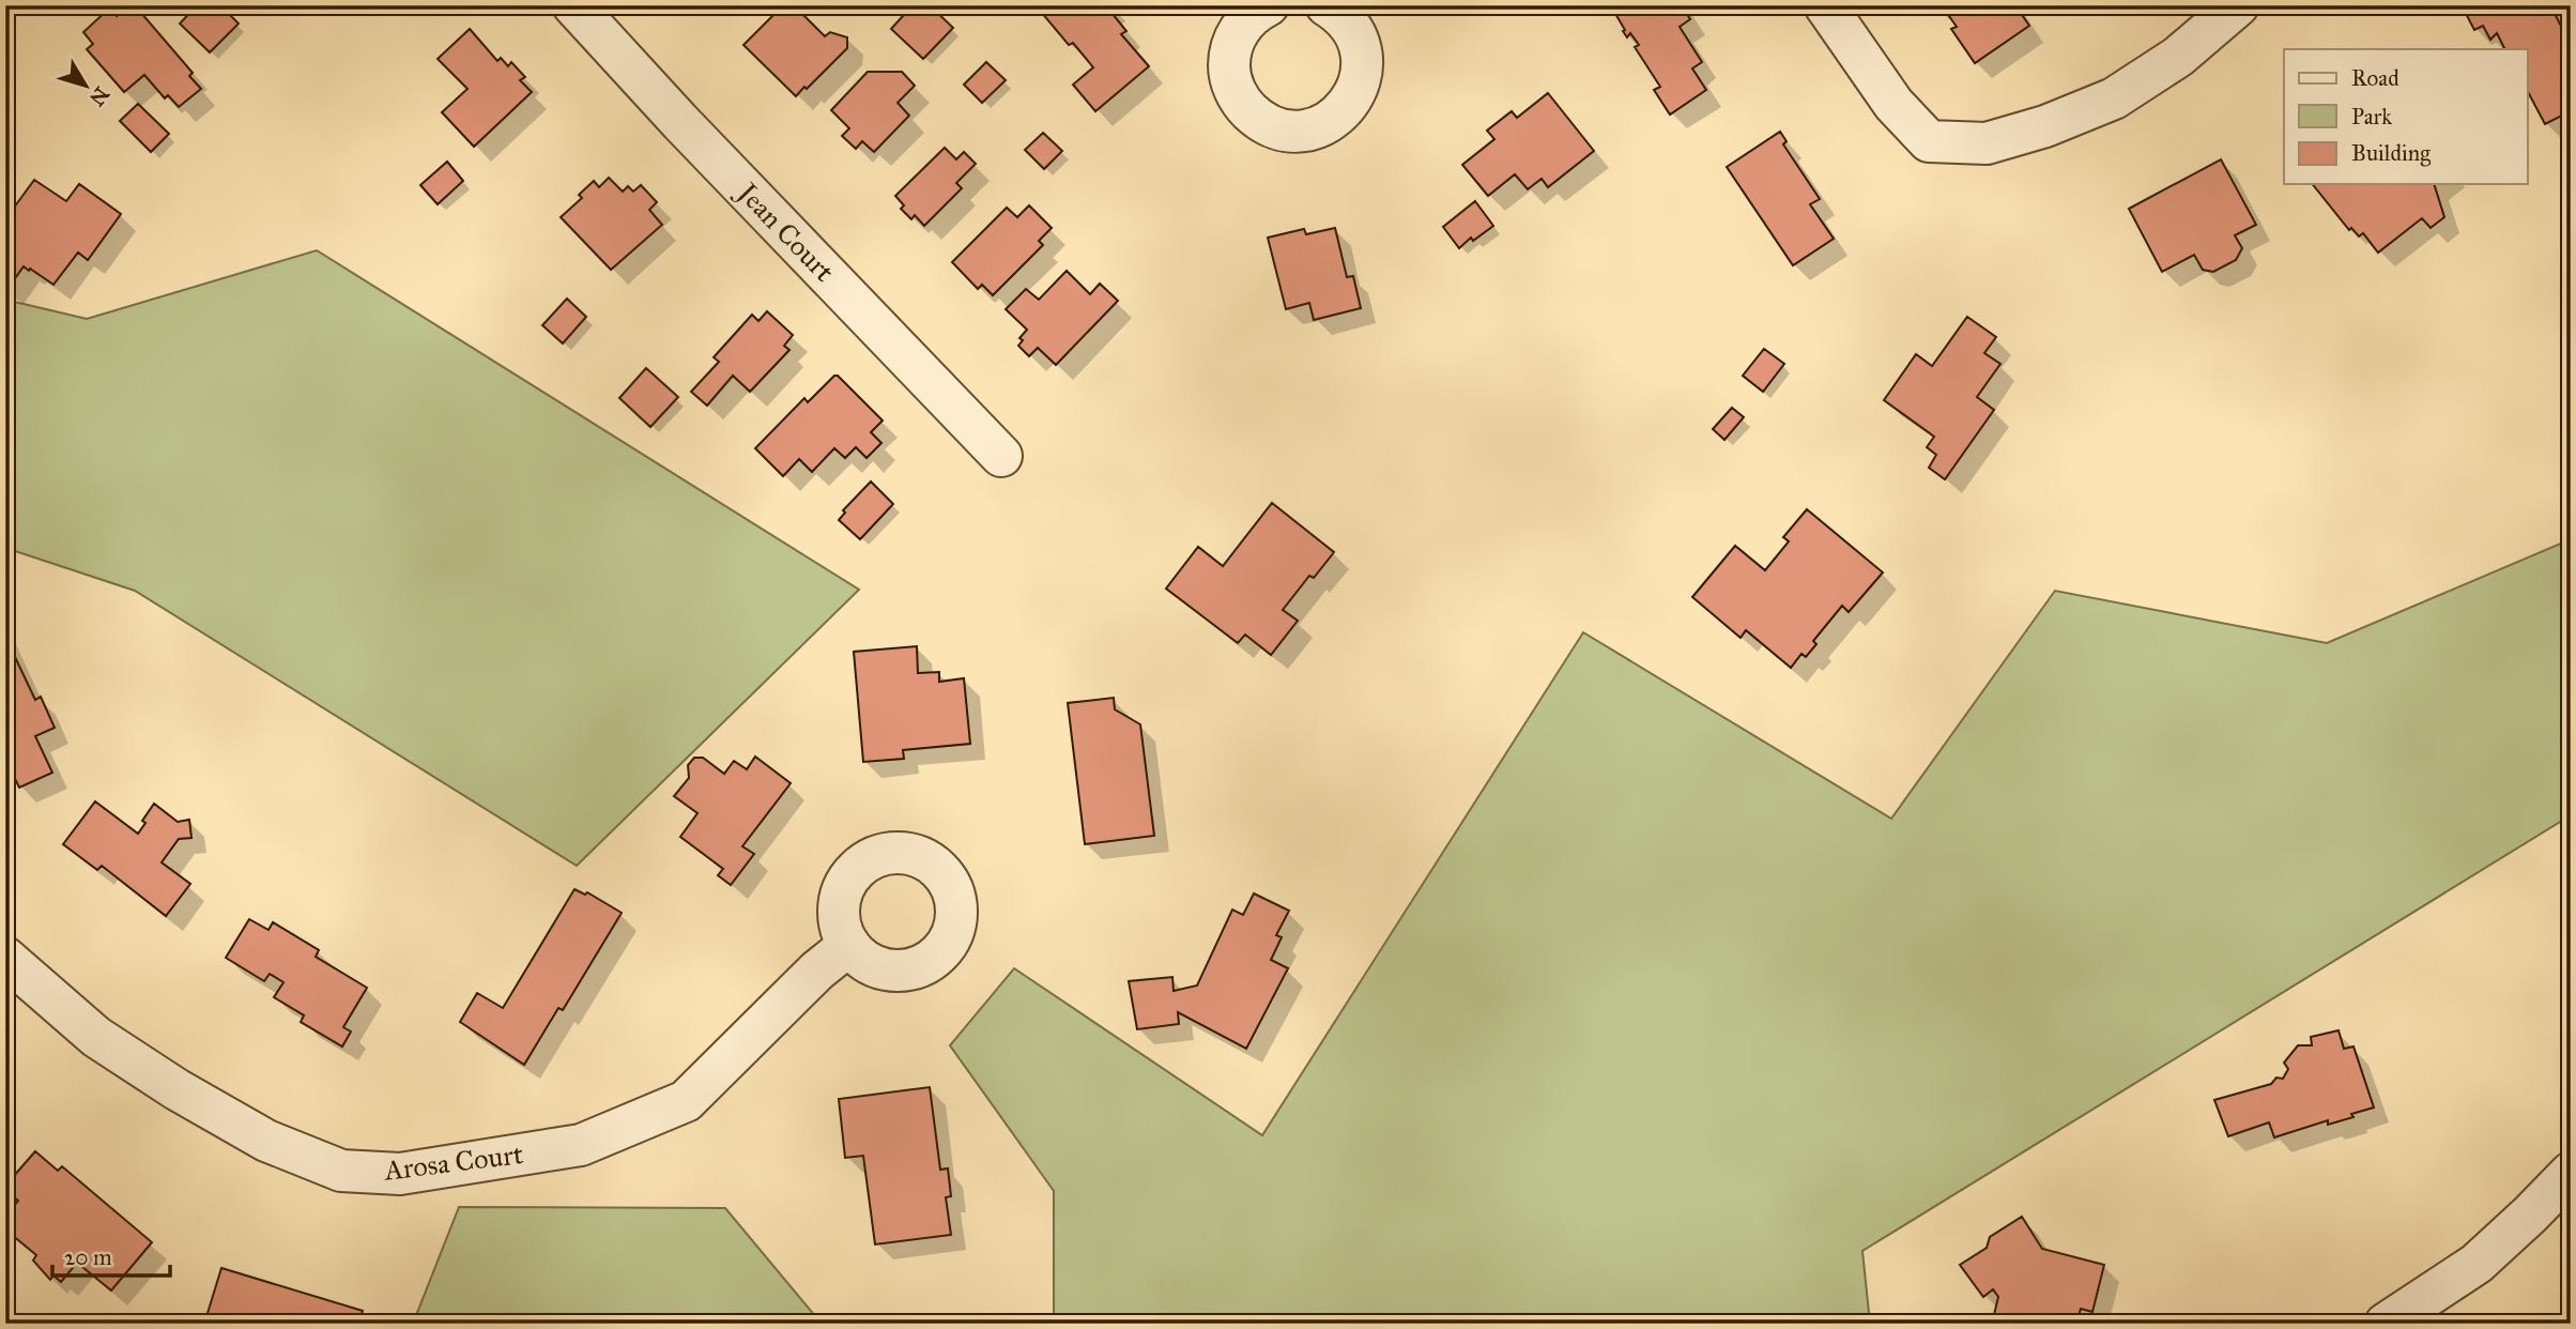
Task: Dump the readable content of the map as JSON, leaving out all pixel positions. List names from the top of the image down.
{
  "streets": {
    "street": ["Jean Court", "Arosa Court"]
  },
  "legend": ["Road", "Park", "Building"],
  "scale_bar": "20 m",
  "north": "bottom right"
}
